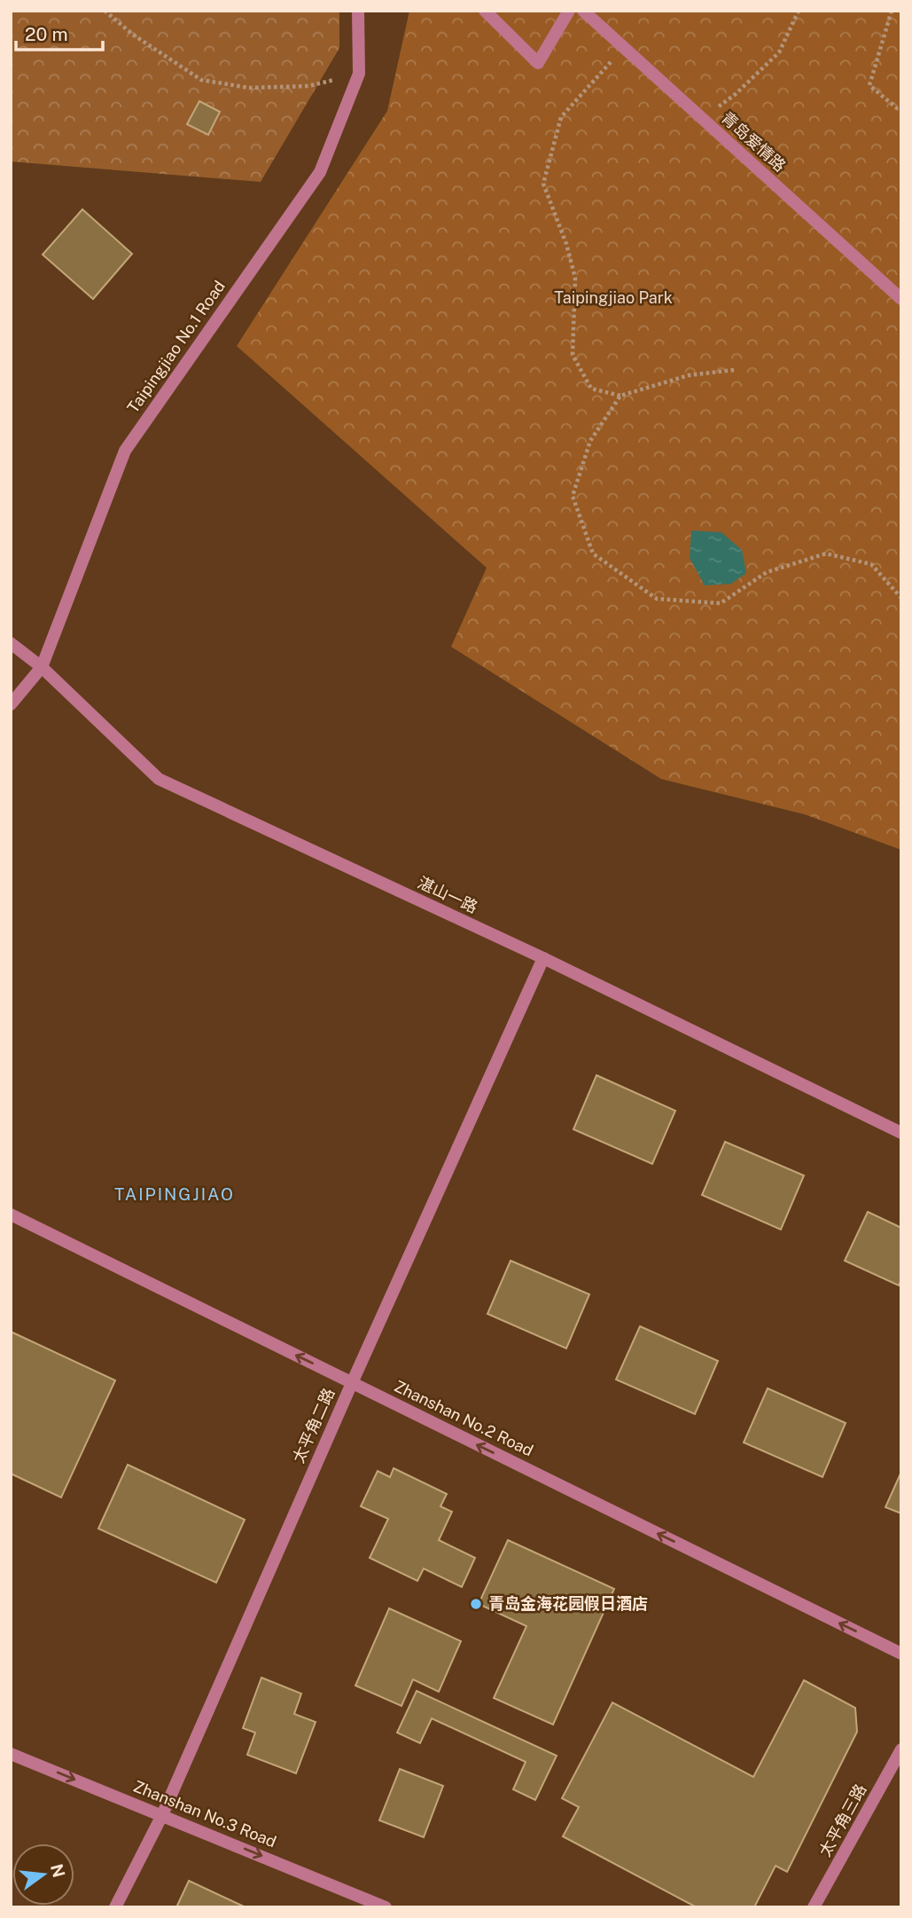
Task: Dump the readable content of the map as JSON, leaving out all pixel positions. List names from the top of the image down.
{
  "streets": {
    "street": [
      "青岛爱情路",
      "Taipingjiao No.1 Road",
      "湛山一路",
      "Zhanshan No.2 Road",
      "太平角二路",
      "Zhanshan No.3 Road",
      "太平角三路"
    ]
  },
  "crossings": [
    ["Taipingjiao No.1 Road", "湛山一路"],
    ["湛山一路", "太平角二路"],
    ["Zhanshan No.2 Road", "太平角二路"],
    ["太平角二路", "Zhanshan No.3 Road"]
  ],
  "one_way": ["Zhanshan No.2 Road", "Zhanshan No.3 Road"],
  "districts": ["TAIPINGJIAO"],
  "parks": ["Taipingjiao Park"],
  "places": ["青岛金海花园假日酒店"],
  "scale_bar": "20 m",
  "north": "right"
}
